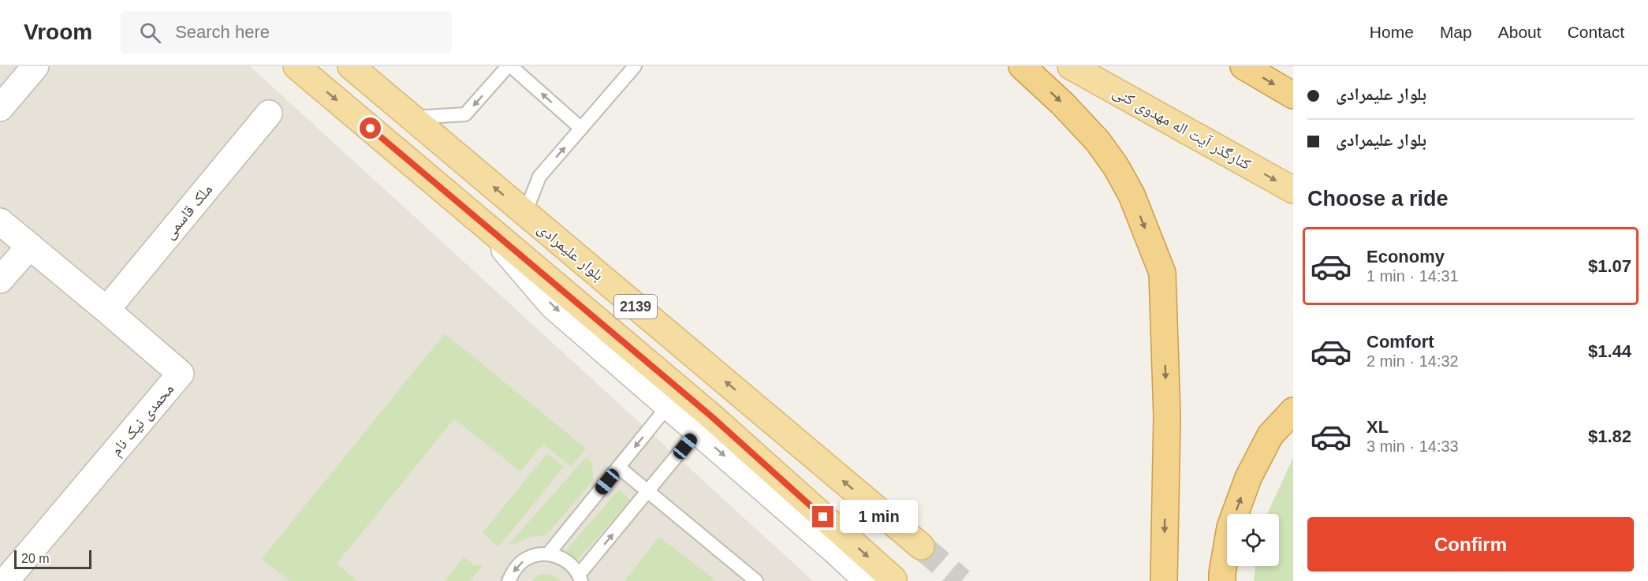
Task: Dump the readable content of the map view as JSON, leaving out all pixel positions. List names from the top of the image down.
{
  "streets": {
    "main road": ["کنارگذر آیت اله مهدوی کنی", "بلوار علیمرادی", "2139"],
    "street": ["ملک قاسمی", "محمدی نیک نام"]
  },
  "crossings": [
    ["ملک قاسمی", "محمدی نیک نام"]
  ],
  "one_way": ["کنارگذر آیت اله مهدوی کنی"],
  "scale_bar": "20 m",
  "page": {
    "header": "Vroom",
    "search": "Search here",
    "nav": [
      "Home",
      "Map",
      "About",
      "Contact"
    ],
    "banner": ["بلوار علیمرادی", "بلوار علیمرادی"],
    "heading": "Choose a ride",
    "list": [
      {
        "name": "Economy",
        "note": "1 min · 14:31",
        "value": "$1.07"
      },
      {
        "name": "Comfort",
        "note": "2 min · 14:32",
        "value": "$1.44"
      },
      {
        "name": "XL",
        "note": "3 min · 14:33",
        "value": "$1.82"
      }
    ],
    "bubble": "1 min",
    "buttons": "Confirm",
    "scale": "20 m"
  }
}
